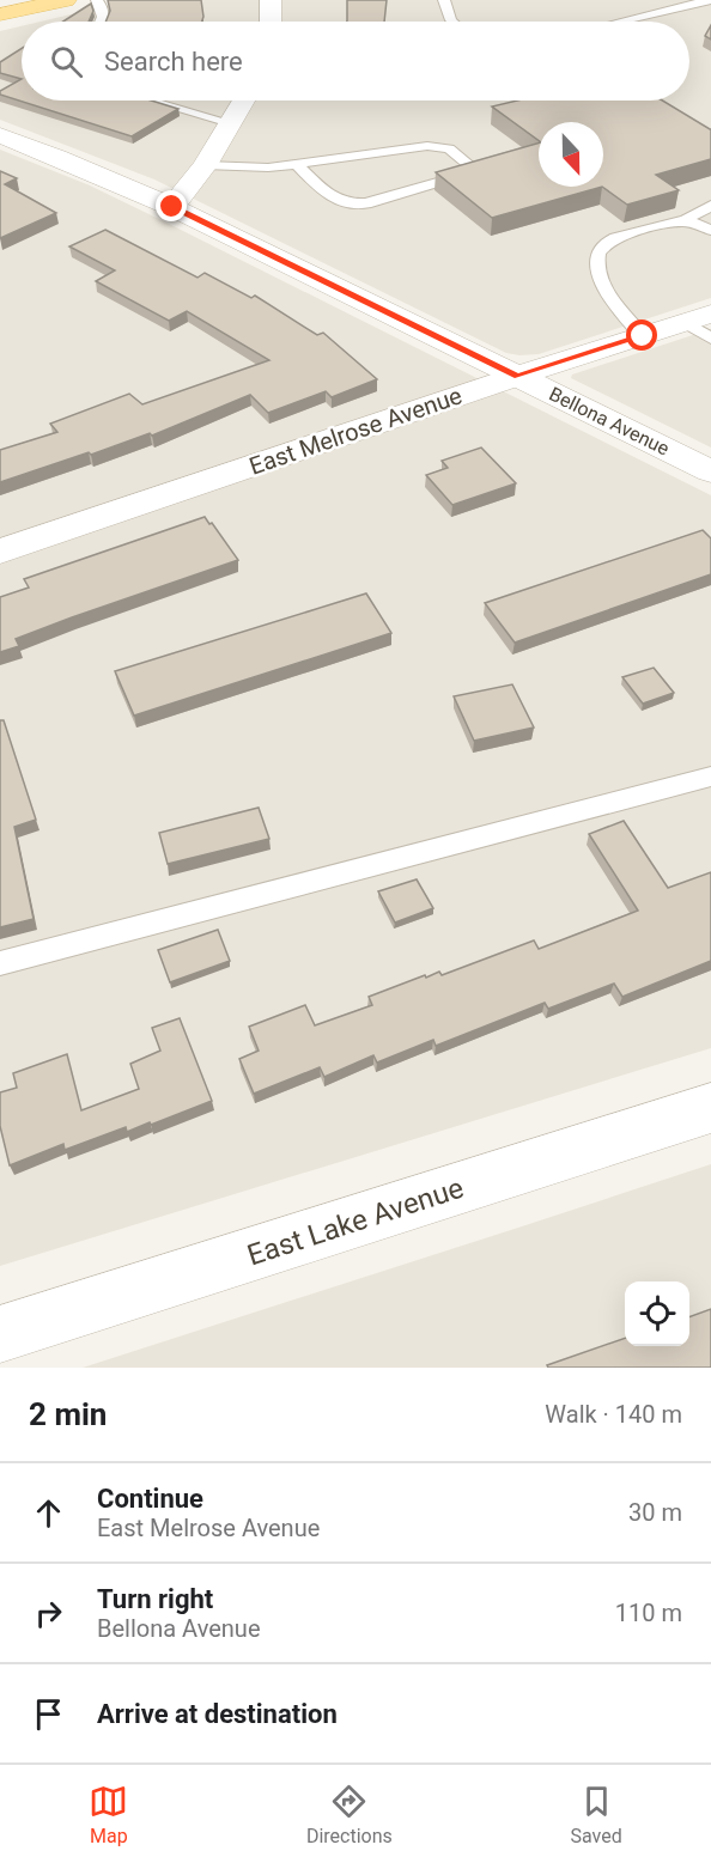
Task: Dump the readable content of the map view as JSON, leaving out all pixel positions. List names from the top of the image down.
{
  "streets": {
    "street": ["Bellona Avenue", "East Melrose Avenue", "East Lake Avenue"]
  },
  "crossings": [
    ["Bellona Avenue", "East Melrose Avenue"]
  ],
  "north": "bottom",
  "page": {
    "search": "Search here",
    "heading": ["2 min", "Walk · 140 m"],
    "list": [
      ["Continue", "East Melrose Avenue", "30 m"],
      ["Turn right", "Bellona Avenue", "110 m"],
      "Arrive at destination"
    ],
    "nav": ["Map", "Directions", "Saved"]
  }
}
